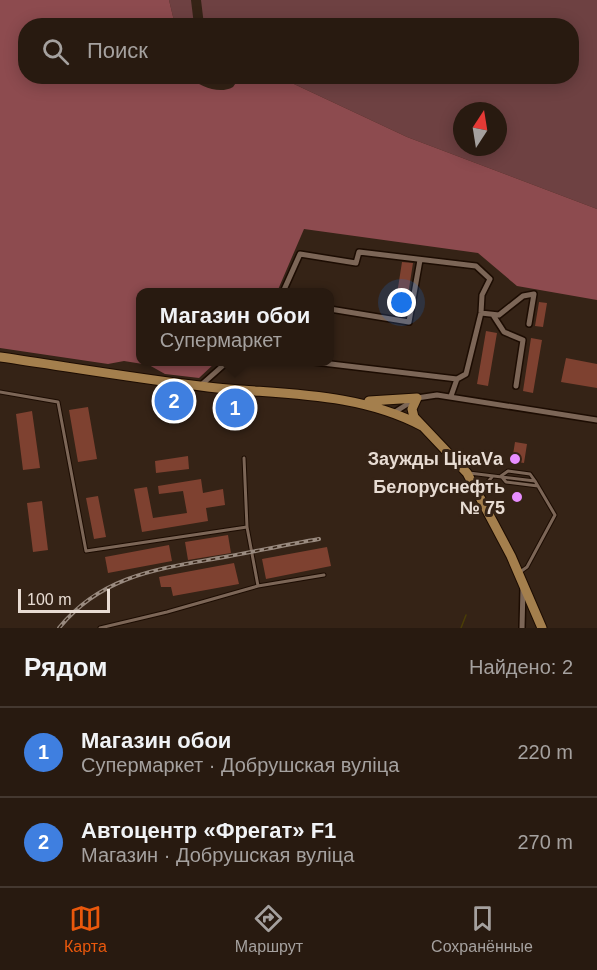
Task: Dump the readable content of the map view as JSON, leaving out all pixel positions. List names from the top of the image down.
{
  "places": ["Заужды ЦікаVа", "Белоруснефть № 75"],
  "scale_bar": "100 m",
  "north": "top",
  "page": {
    "search": "Поиск",
    "popup": ["Магазин обои", "Супермаркет"],
    "pins": ["2", "1"],
    "scale": "100 m",
    "heading": ["Рядом", "Найдено: 2"],
    "list": [
      {
        "mark": "1",
        "name": "Магазин обои",
        "note": "Супермаркет · Добрушская вуліца",
        "value": "220 m"
      },
      {
        "mark": "2",
        "name": "Автоцентр «Фрегат» F1",
        "note": "Магазин · Добрушская вуліца",
        "value": "270 m"
      }
    ],
    "nav": ["Карта", "Маршрут", "Сохранённые"]
  }
}
